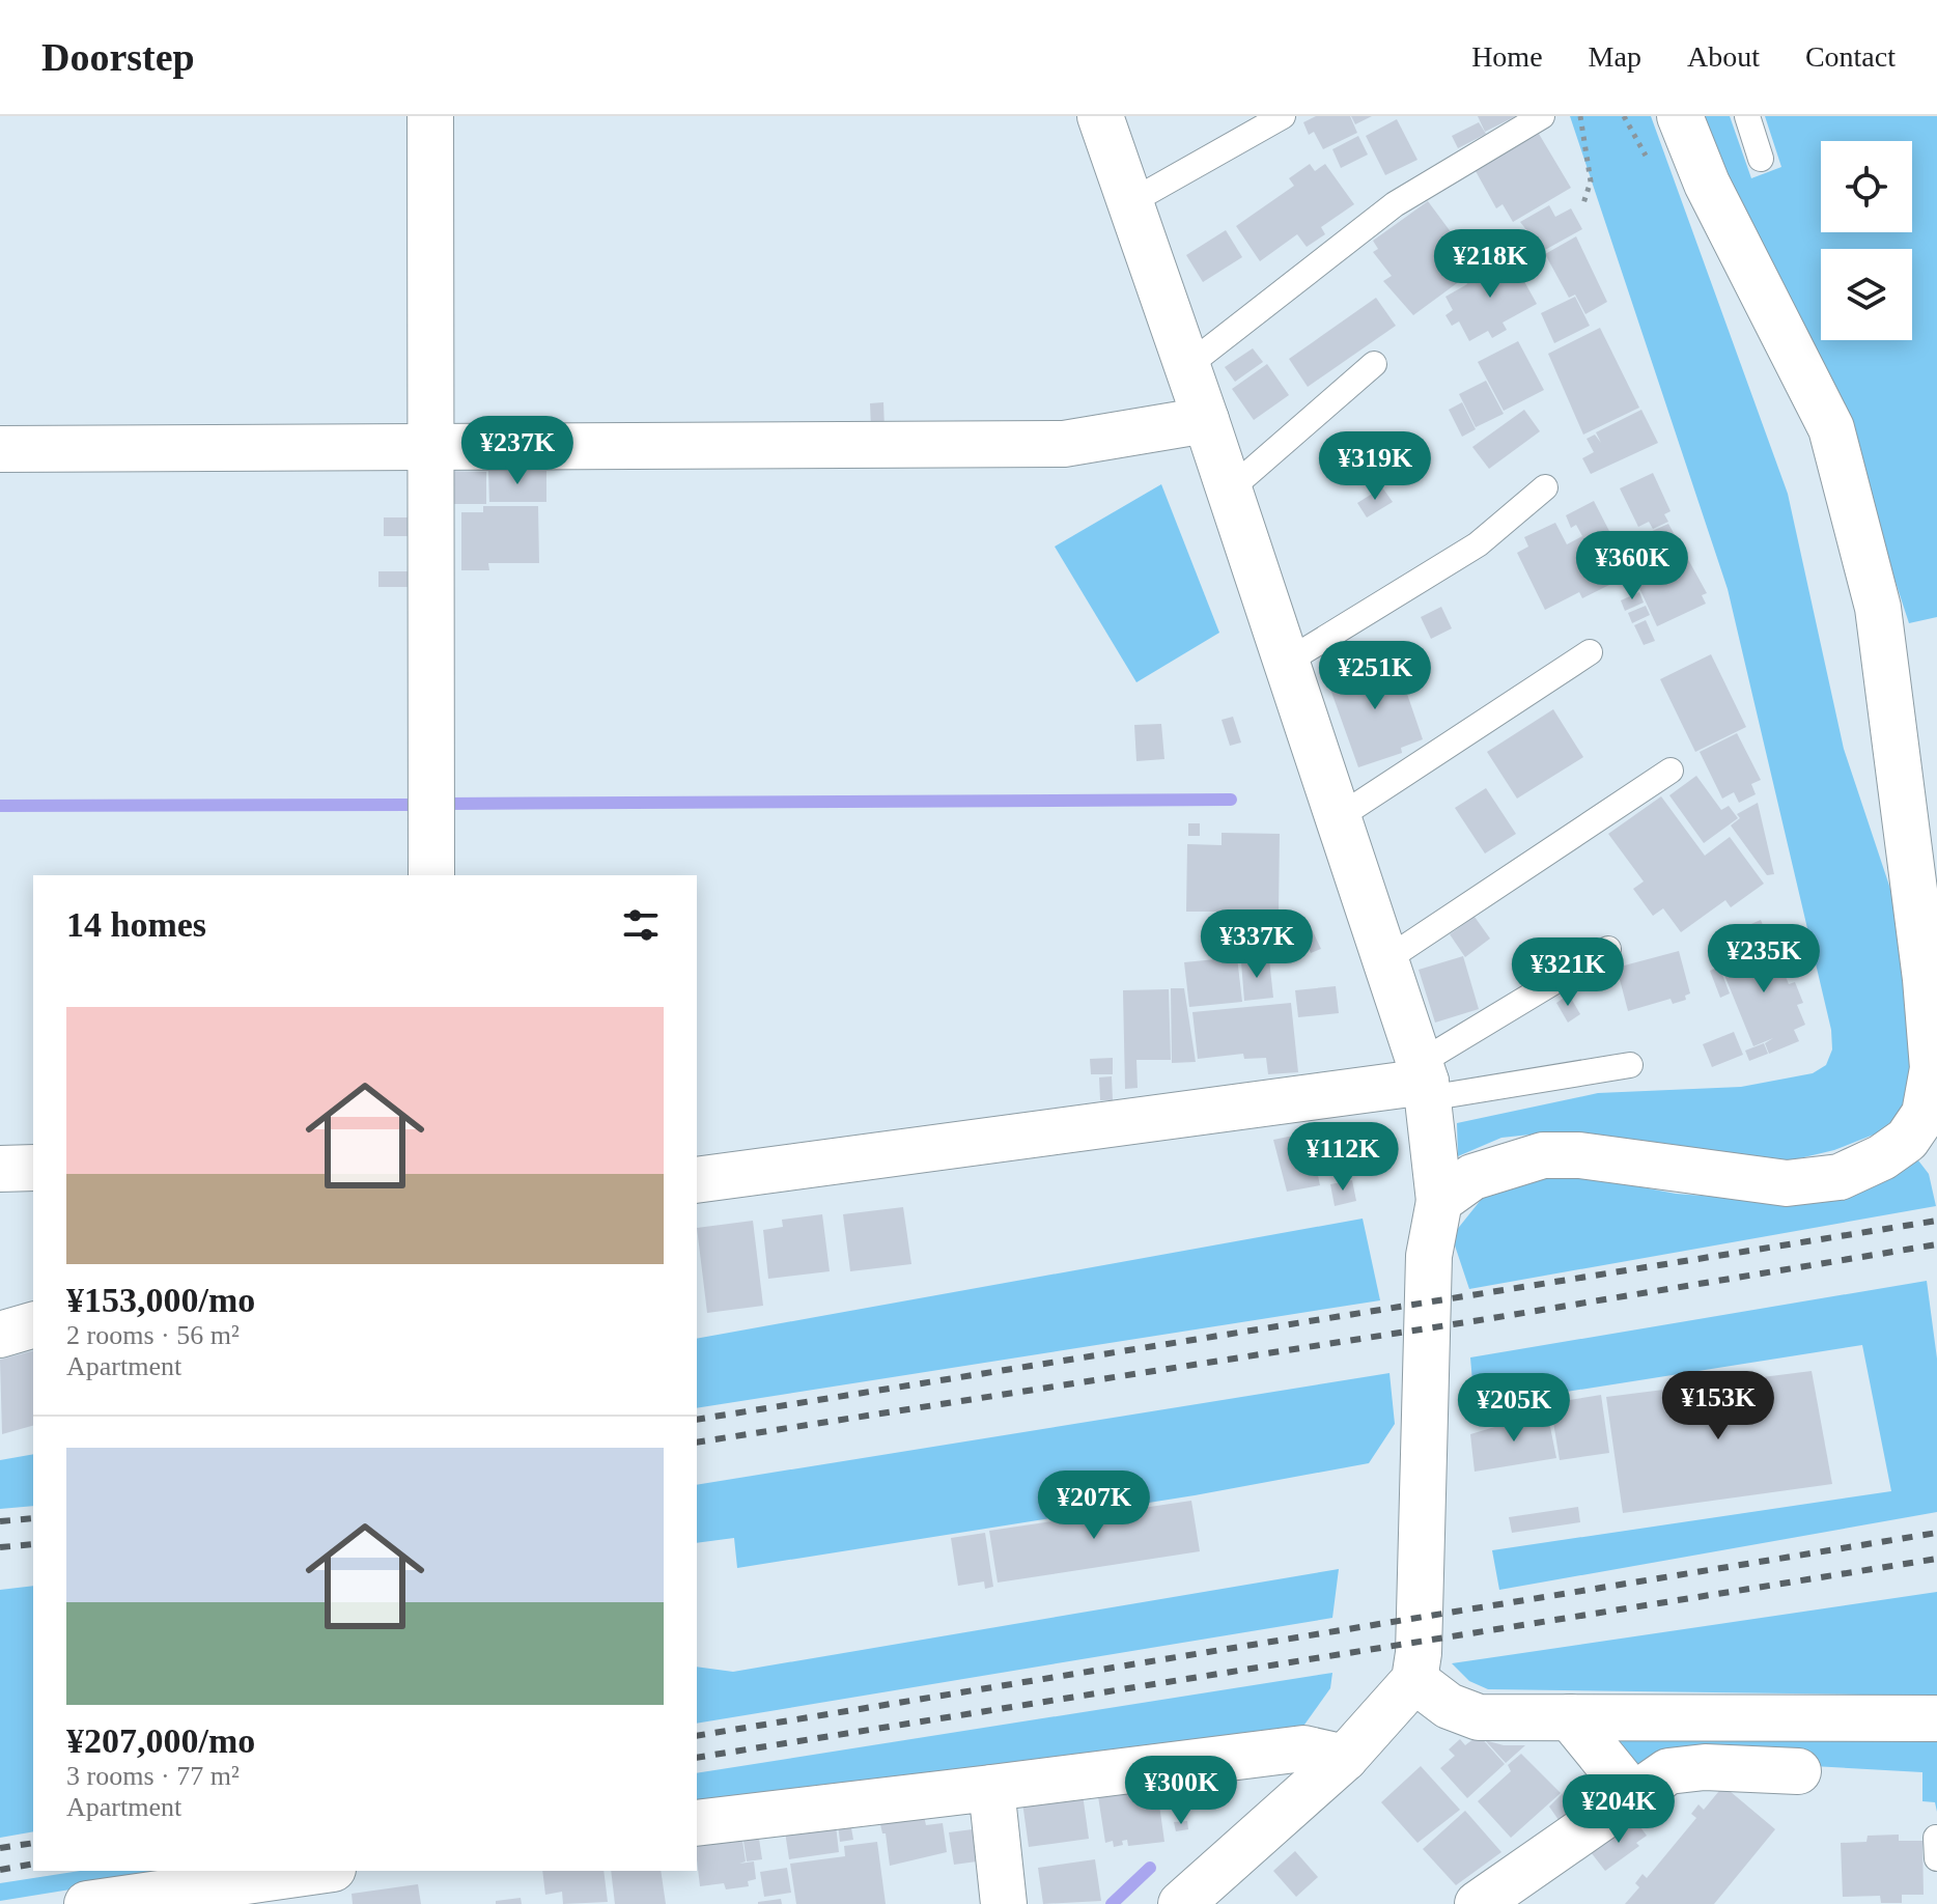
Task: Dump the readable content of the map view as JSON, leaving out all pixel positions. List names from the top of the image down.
{
  "page": {
    "header": "Doorstep",
    "nav": [
      "Home",
      "Map",
      "About",
      "Contact"
    ],
    "price": [
      "¥218K",
      "¥237K",
      "¥319K",
      "¥360K",
      "¥251K",
      "¥337K",
      "¥235K",
      "¥321K",
      "¥112K",
      "¥153K",
      "¥205K",
      "¥207K",
      "¥300K",
      "¥204K"
    ],
    "heading": "14 homes",
    "list": [
      {
        "name": "¥153,000/mo",
        "note": "2 rooms · 56 m² · Apartment"
      },
      {
        "name": "¥207,000/mo",
        "note": "3 rooms · 77 m² · Apartment"
      }
    ]
  }
}
